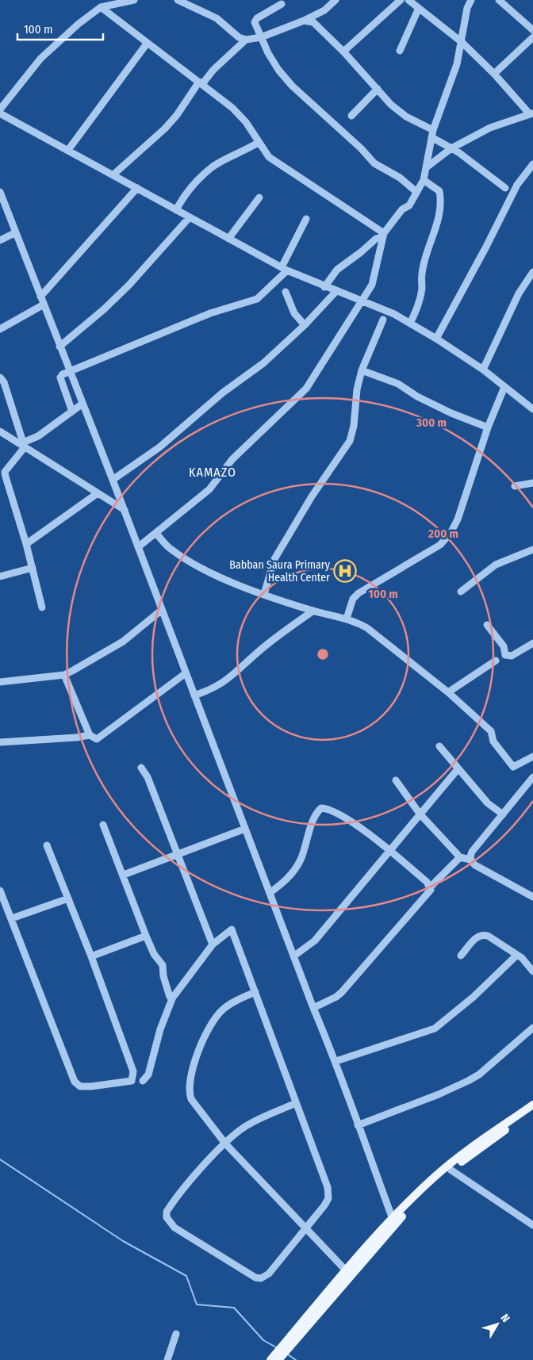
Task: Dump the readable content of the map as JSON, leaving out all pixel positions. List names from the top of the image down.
{
  "districts": ["KAMAZO"],
  "places": {
    "hospital": ["Babban Saura Primary Health Center"]
  },
  "scale_bar": "100 m",
  "north": "top right",
  "rings": ["300 m", "200 m", "100 m"]
}
